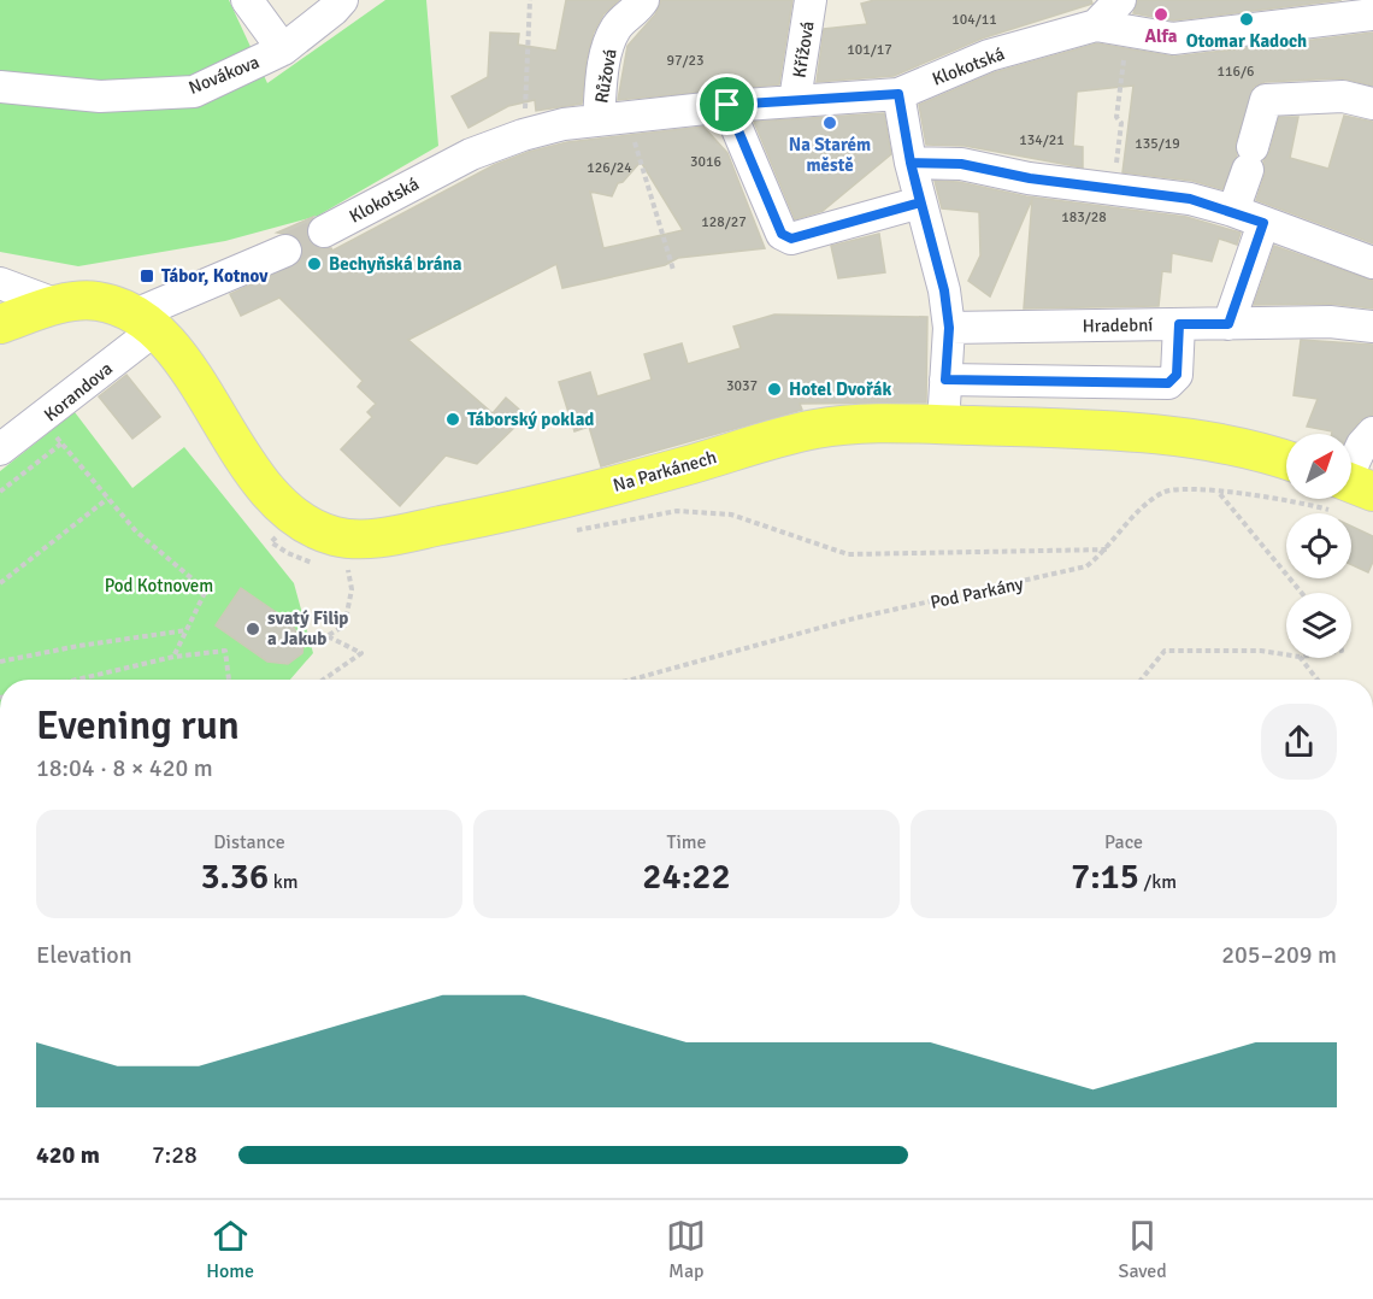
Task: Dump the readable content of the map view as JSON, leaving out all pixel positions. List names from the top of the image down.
{
  "streets": {
    "main road": ["Na Parkánech"],
    "street": [
      "Křížová",
      "Klokotská",
      "Novákova",
      "Růžová",
      "Hradební",
      "Korandova"
    ],
    "path": ["Pod Parkány"]
  },
  "crossings": [
    ["Křížová", "Klokotská"],
    ["Klokotská", "Růžová"],
    ["Korandova", "Na Parkánech"]
  ],
  "parks": ["Pod Kotnovem"],
  "places": {
    "other": [
      "Alfa",
      "Otomar Kadoch",
      "Na Starém městě",
      "Bechyňská brána",
      "Hotel Dvořák",
      "Táborský poklad",
      "svatý Filip a Jakub"
    ],
    "transit": ["Tábor, Kotnov"]
  },
  "house_numbers": [
    "104/11",
    "101/17",
    "97/23",
    "116/6",
    "134/21",
    "135/19",
    "3016",
    "126/24",
    "183/28",
    "128/27",
    "3037"
  ],
  "north": "top right",
  "page": {
    "heading": ["Evening run", "18:04 · 8 × 420 m"],
    "stats": [
      ["Distance", "3.36 km"],
      ["Time", "24:22"],
      ["Pace", "7:15 /km"]
    ],
    "chart": ["Elevation", "205–209 m"],
    "list": [
      {
        "name": "420 m",
        "note": "7:28"
      }
    ],
    "tabs": ["Home", "Map", "Saved"]
  }
}
